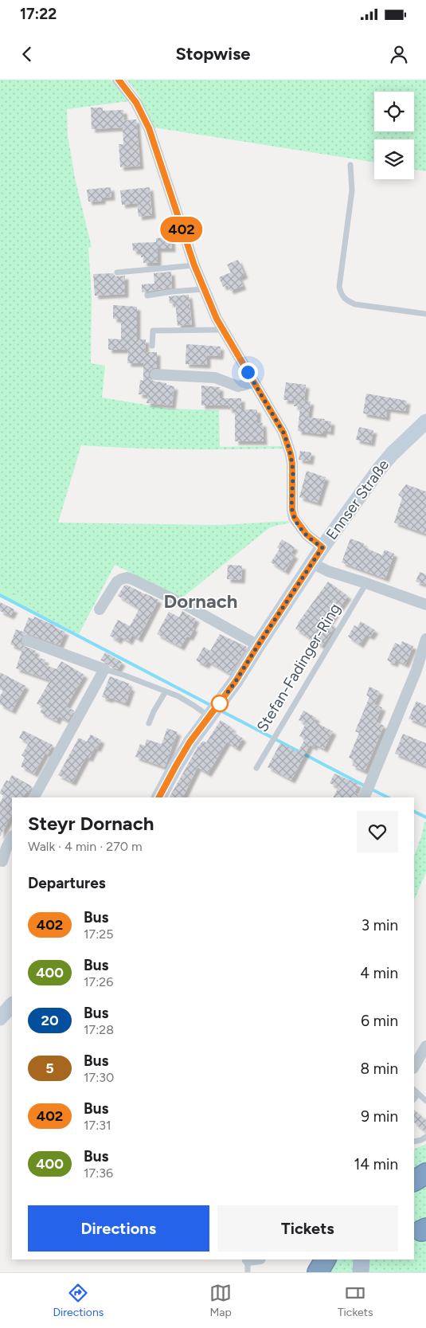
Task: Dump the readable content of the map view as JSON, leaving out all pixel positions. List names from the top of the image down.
{
  "streets": {
    "street": ["Ennser Straße"],
    "lane": ["Stefan-Fadinger-Ring"]
  },
  "districts": ["Dornach"],
  "lines": ["bus line 402"],
  "page": {
    "status": "17:22",
    "header": "Stopwise",
    "on_map": "402",
    "heading": [
      ["Steyr Dornach", "Walk · 4 min · 270 m"],
      "Departures"
    ],
    "list": [
      {
        "mark": "402",
        "name": "Bus",
        "note": "17:25",
        "value": "3 min"
      },
      {
        "mark": "400",
        "name": "Bus",
        "note": "17:26",
        "value": "4 min"
      },
      {
        "mark": "20",
        "name": "Bus",
        "note": "17:28",
        "value": "6 min"
      },
      {
        "mark": "5",
        "name": "Bus",
        "note": "17:30",
        "value": "8 min"
      },
      {
        "mark": "402",
        "name": "Bus",
        "note": "17:31",
        "value": "9 min"
      },
      {
        "mark": "400",
        "name": "Bus",
        "note": "17:36",
        "value": "14 min"
      }
    ],
    "buttons": ["Directions", "Tickets"],
    "tabs": ["Directions", "Map", "Tickets"]
  }
}
